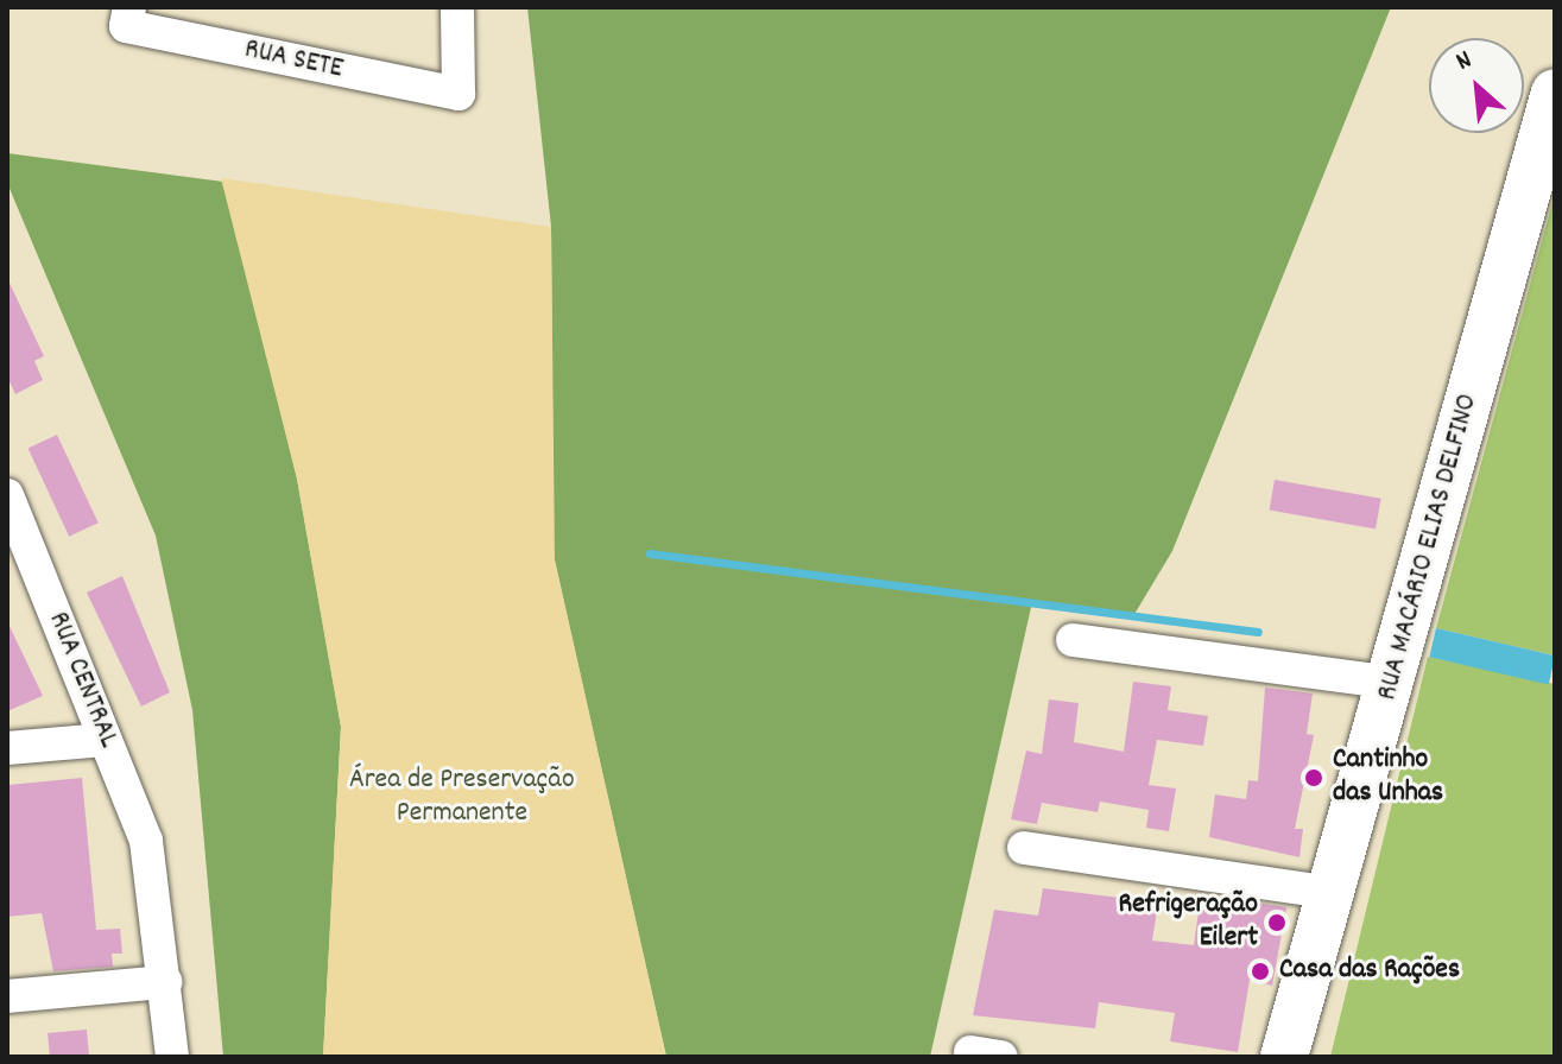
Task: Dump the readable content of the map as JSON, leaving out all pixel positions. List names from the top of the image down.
{
  "streets": {
    "main road": ["RUA MACÁRIO ELIAS DELFINO"],
    "street": ["RUA SETE", "RUA CENTRAL"]
  },
  "parks": ["Área de Preservação Permanente"],
  "places": ["Cantinho das Unhas", "Refrigeração Eilert", "Casa das Rações"],
  "north": "top left"
}
